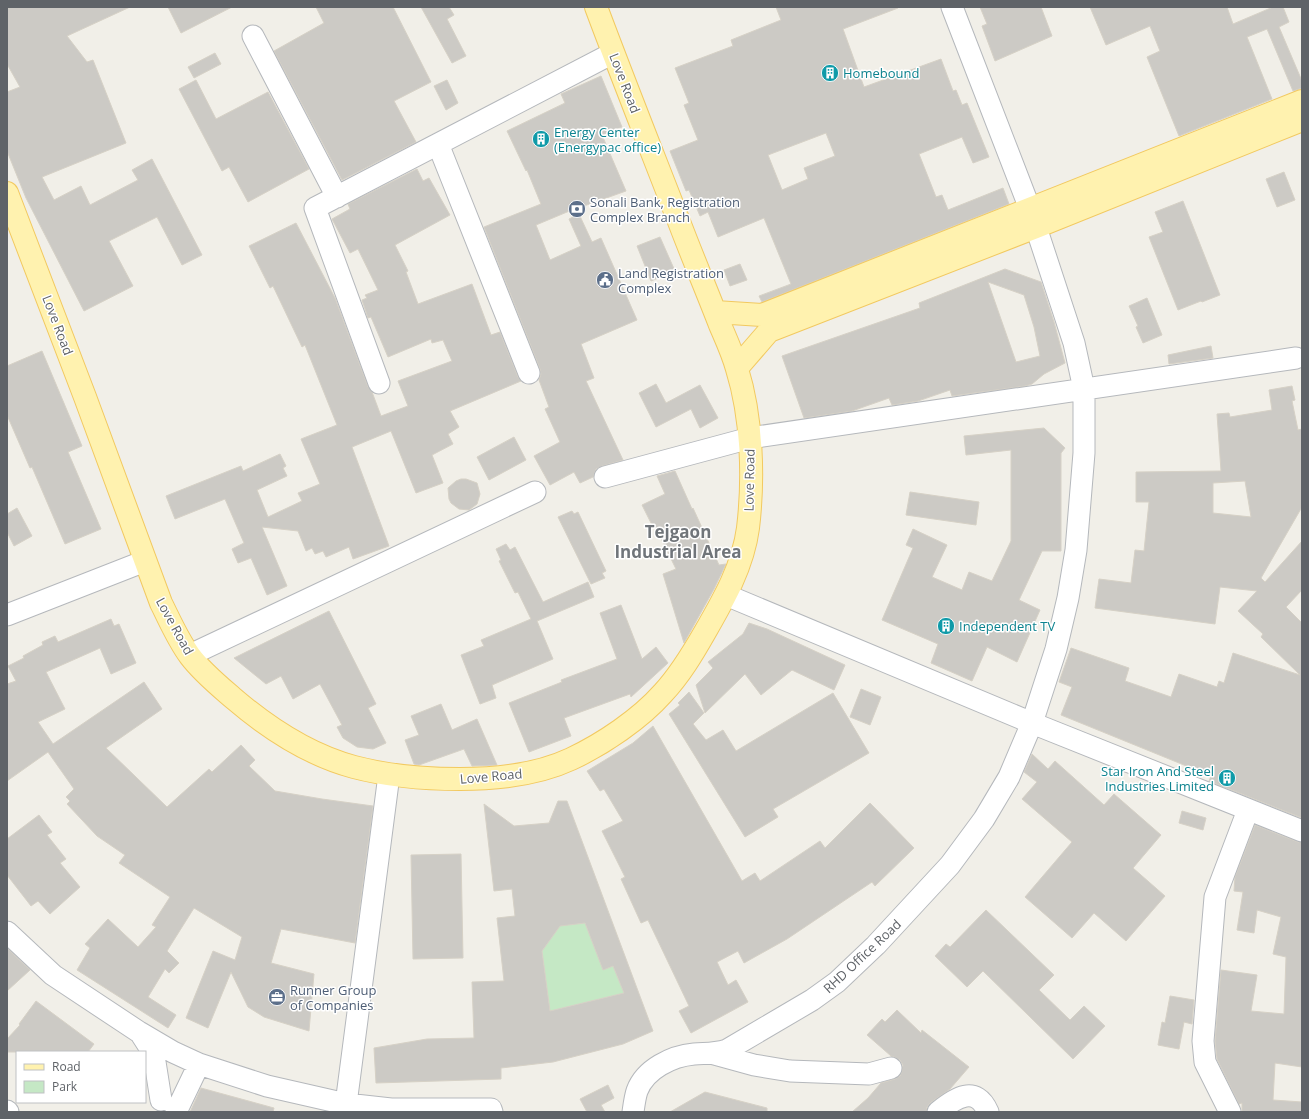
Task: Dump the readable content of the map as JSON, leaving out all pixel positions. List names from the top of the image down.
{
  "streets": {
    "main road": ["Love Road"],
    "street": ["RHD Office Road"]
  },
  "districts": ["Tejgaon Industrial Area"],
  "places": {
    "building": [
      "Homebound",
      "Energy Center (Energypac office)",
      "Independent TV",
      "Star Iron And Steel Industries Limited"
    ],
    "bank": ["Sonali Bank, Registration Complex Branch"],
    "public building": ["Land Registration Complex"],
    "office": ["Runner Group of Companies"]
  },
  "legend": ["Road", "Park"]
}
